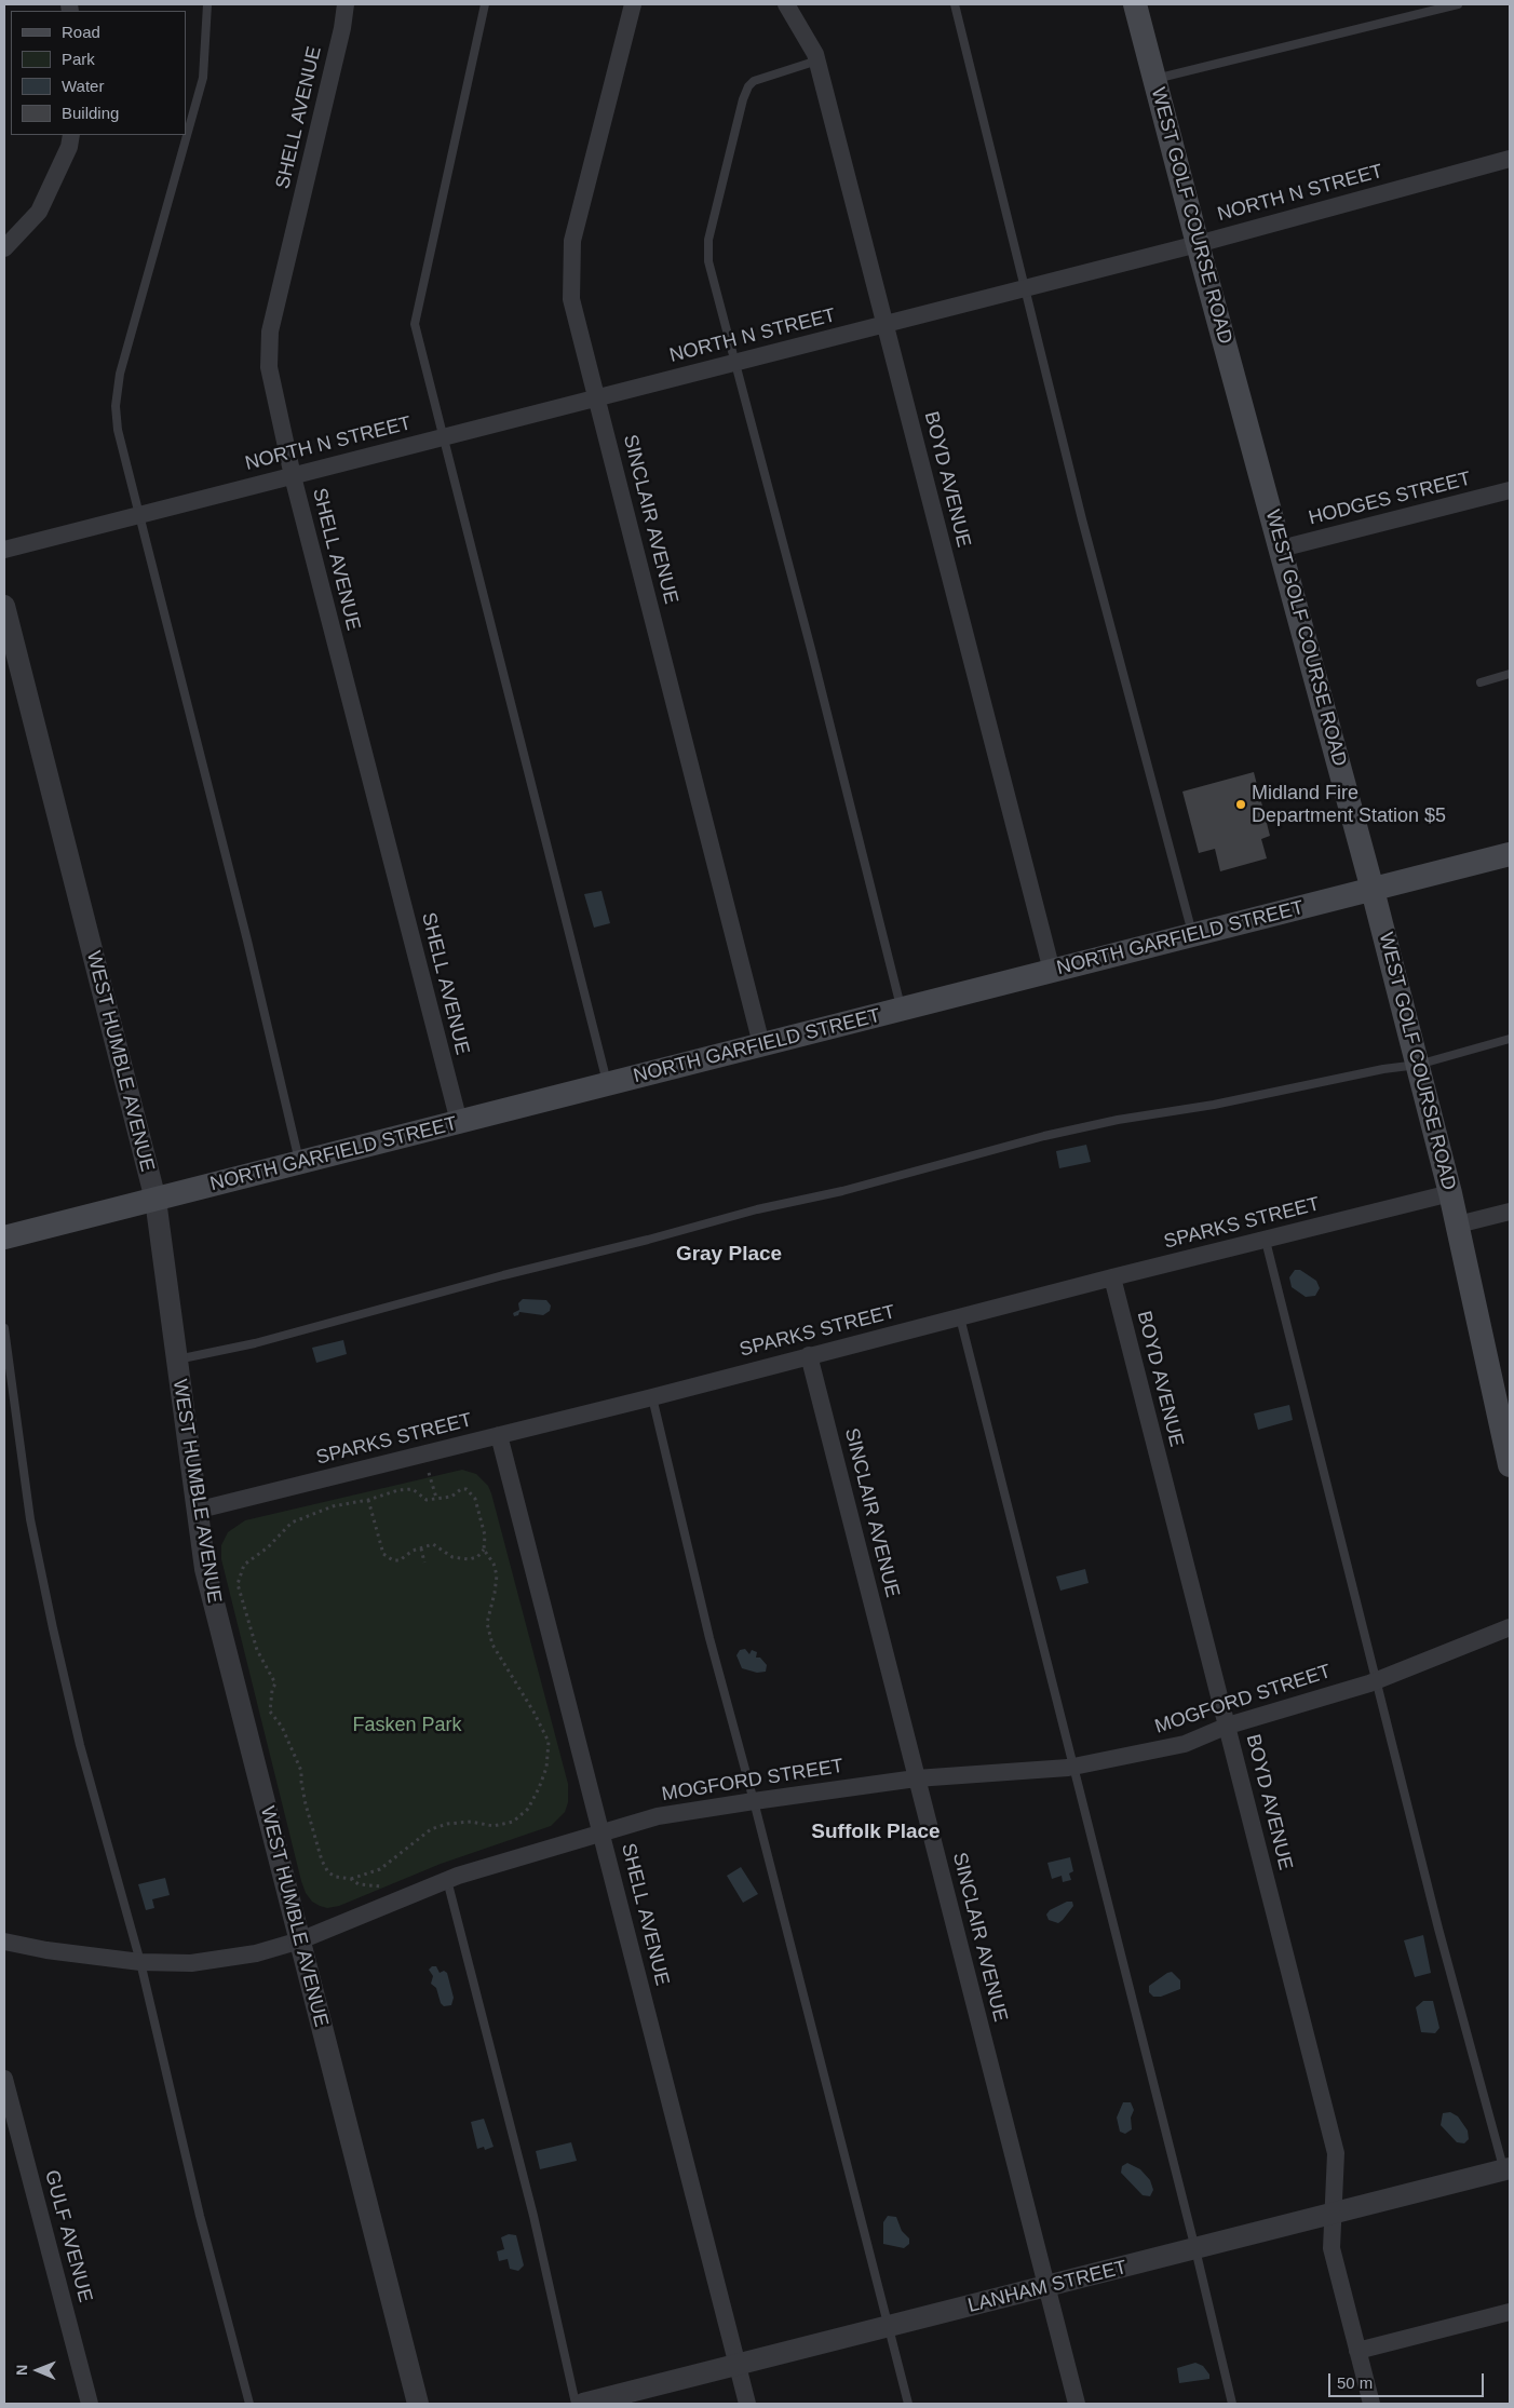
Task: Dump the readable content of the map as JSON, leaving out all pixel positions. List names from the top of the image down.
{
  "streets": {
    "main road": ["WEST GOLF COURSE ROAD", "NORTH GARFIELD STREET"],
    "street": [
      "SHELL AVENUE",
      "NORTH N STREET",
      "BOYD AVENUE",
      "HODGES STREET",
      "SINCLAIR AVENUE",
      "WEST HUMBLE AVENUE",
      "SPARKS STREET",
      "MOGFORD STREET",
      "GULF AVENUE",
      "LANHAM STREET"
    ]
  },
  "crossings": [
    ["SHELL AVENUE", "NORTH N STREET"],
    ["SHELL AVENUE", "NORTH GARFIELD STREET"],
    ["SHELL AVENUE", "SPARKS STREET"],
    ["SHELL AVENUE", "MOGFORD STREET"],
    ["SHELL AVENUE", "LANHAM STREET"],
    ["NORTH N STREET", "WEST GOLF COURSE ROAD"],
    ["NORTH N STREET", "BOYD AVENUE"],
    ["NORTH N STREET", "SINCLAIR AVENUE"],
    ["WEST GOLF COURSE ROAD", "HODGES STREET"],
    ["WEST GOLF COURSE ROAD", "NORTH GARFIELD STREET"],
    ["WEST GOLF COURSE ROAD", "SPARKS STREET"],
    ["BOYD AVENUE", "NORTH GARFIELD STREET"],
    ["BOYD AVENUE", "SPARKS STREET"],
    ["BOYD AVENUE", "MOGFORD STREET"],
    ["BOYD AVENUE", "LANHAM STREET"],
    ["SINCLAIR AVENUE", "NORTH GARFIELD STREET"],
    ["SINCLAIR AVENUE", "SPARKS STREET"],
    ["SINCLAIR AVENUE", "MOGFORD STREET"],
    ["SINCLAIR AVENUE", "LANHAM STREET"],
    ["NORTH GARFIELD STREET", "WEST HUMBLE AVENUE"],
    ["WEST HUMBLE AVENUE", "SPARKS STREET"],
    ["WEST HUMBLE AVENUE", "MOGFORD STREET"]
  ],
  "districts": ["Gray Place", "Suffolk Place"],
  "parks": ["Fasken Park"],
  "places": ["Midland Fire Department Station $5"],
  "legend": [
    "Road",
    "Park",
    "Water",
    "Building"
  ],
  "scale_bar": "50 m",
  "north": "left"
}
